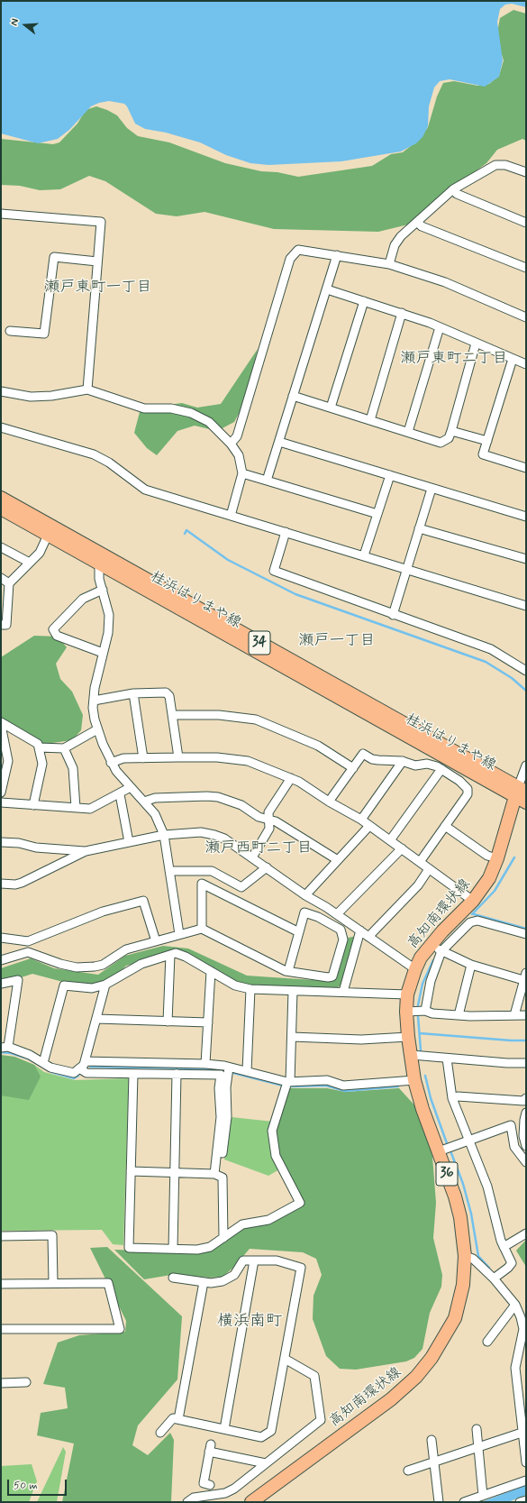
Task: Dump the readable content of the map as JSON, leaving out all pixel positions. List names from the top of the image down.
{
  "streets": {
    "main road": [
      "桂浜はりまや線",
      "34",
      "高知南環状線",
      "36"
    ]
  },
  "crossings": [
    ["桂浜はりまや線", "高知南環状線"]
  ],
  "districts": [
    "瀬戸東町一丁目",
    "瀬戸東町二丁目",
    "瀬戸一丁目",
    "瀬戸西町二丁目",
    "横浜南町"
  ],
  "scale_bar": "50 m",
  "north": "left"
}
